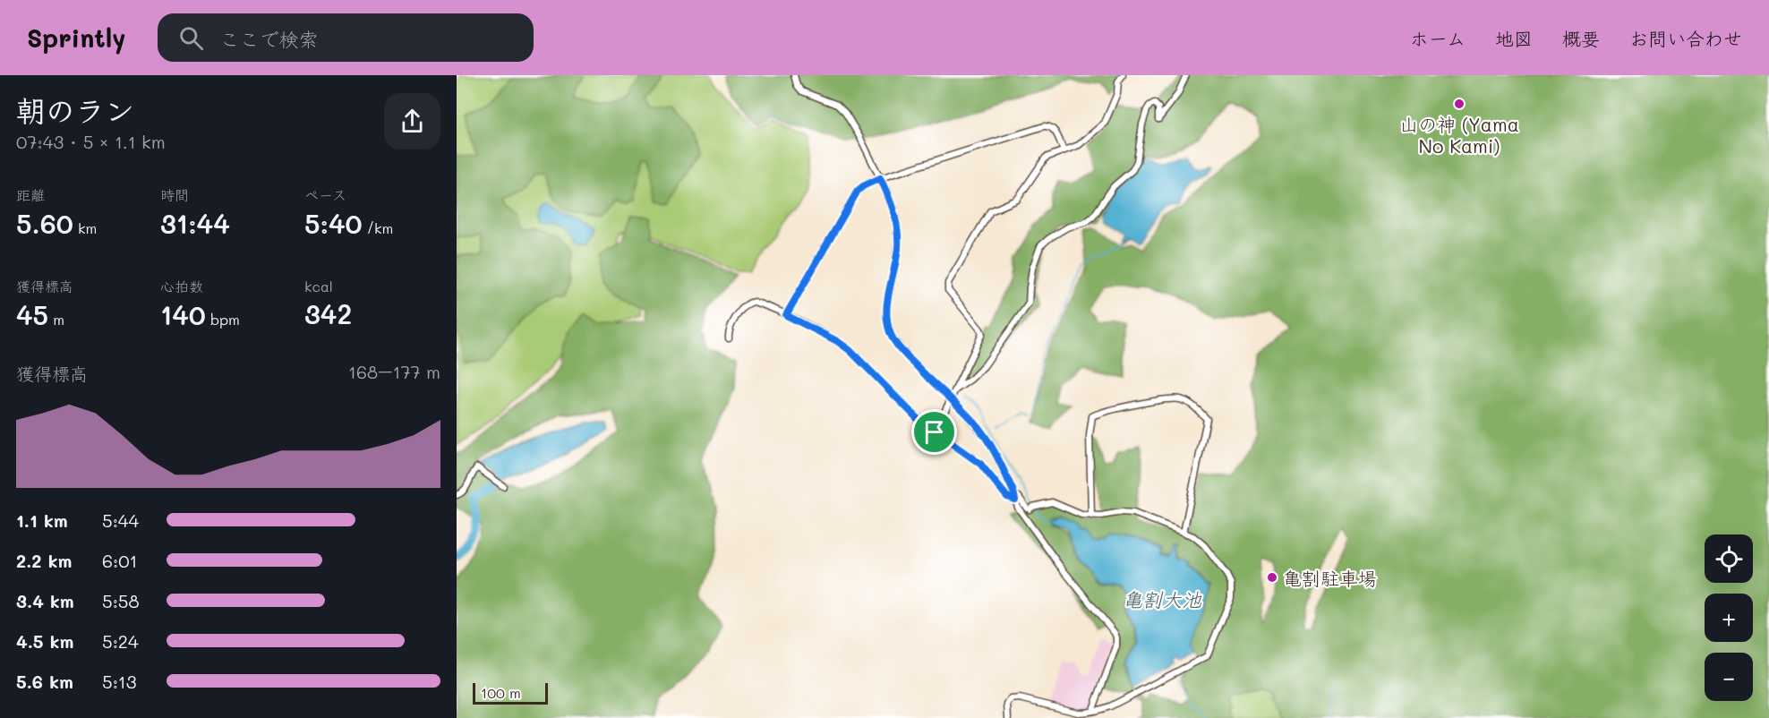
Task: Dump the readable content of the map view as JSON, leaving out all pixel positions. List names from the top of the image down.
{
  "water": ["亀割大池"],
  "places": ["山の神 (Yama No Kami)", "亀割駐車場"],
  "scale_bar": "100 m",
  "page": {
    "header": "Sprintly",
    "search": "ここで検索",
    "nav": [
      "ホーム",
      "地図",
      "概要",
      "お問い合わせ"
    ],
    "heading": ["朝のラン", "07:43 · 5 × 1.1 km"],
    "stats": [
      ["距離", "5.60 km"],
      ["時間", "31:44"],
      ["ペース", "5:40 /km"],
      ["獲得標高", "45 m"],
      ["心拍数", "140 bpm"],
      ["kcal", "342"]
    ],
    "chart": ["獲得標高", "168–177 m"],
    "list": [
      {
        "name": "1.1 km",
        "note": "5:44"
      },
      {
        "name": "2.2 km",
        "note": "6:01"
      },
      {
        "name": "3.4 km",
        "note": "5:58"
      },
      {
        "name": "4.5 km",
        "note": "5:24"
      },
      {
        "name": "5.6 km",
        "note": "5:13"
      }
    ],
    "map_buttons": ["+", "−"],
    "scale": "100 m"
  }
}
